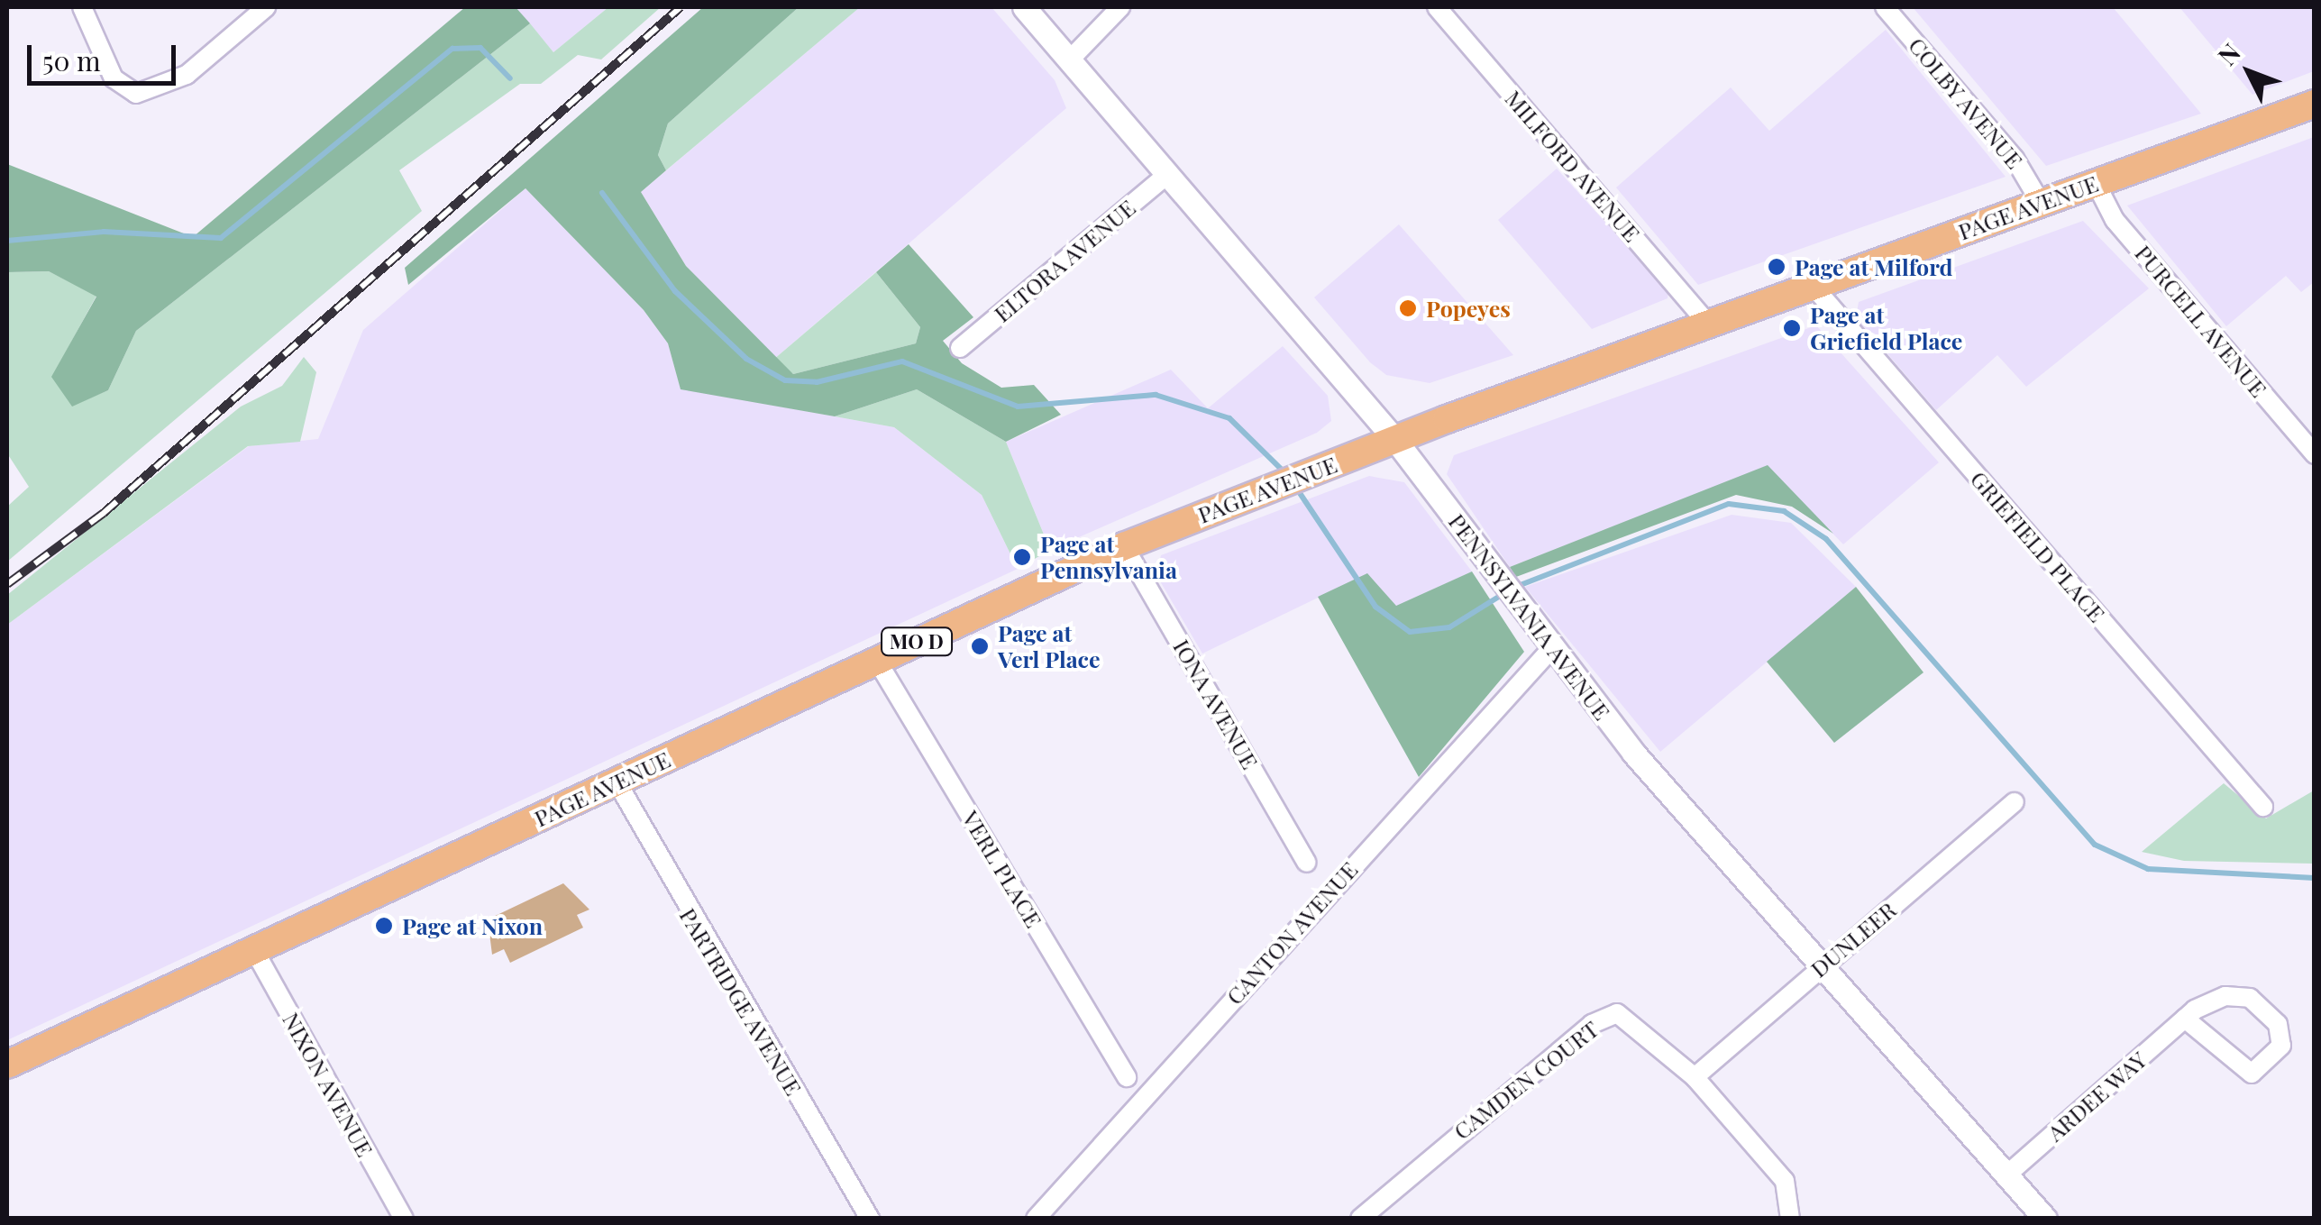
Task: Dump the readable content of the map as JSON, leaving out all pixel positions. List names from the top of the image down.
{
  "streets": {
    "main road": ["PAGE AVENUE", "MO D"],
    "street": [
      "COLBY AVENUE",
      "MILFORD AVENUE",
      "ELTORA AVENUE",
      "PURCELL AVENUE",
      "GRIEFIELD PLACE",
      "PENNSYLVANIA AVENUE",
      "IONA AVENUE",
      "VERL PLACE",
      "CANTON AVENUE",
      "DUNLEER",
      "PARTRIDGE AVENUE",
      "CAMDEN COURT",
      "NIXON AVENUE",
      "ARDEE WAY"
    ]
  },
  "crossings": [
    ["COLBY AVENUE", "PAGE AVENUE"],
    ["MILFORD AVENUE", "PAGE AVENUE"],
    ["PAGE AVENUE", "PURCELL AVENUE"],
    ["PAGE AVENUE", "GRIEFIELD PLACE"],
    ["PAGE AVENUE", "PENNSYLVANIA AVENUE"],
    ["PAGE AVENUE", "IONA AVENUE"],
    ["PAGE AVENUE", "VERL PLACE"],
    ["PAGE AVENUE", "PARTRIDGE AVENUE"],
    ["PAGE AVENUE", "NIXON AVENUE"],
    ["ELTORA AVENUE", "PENNSYLVANIA AVENUE"],
    ["PENNSYLVANIA AVENUE", "CANTON AVENUE"],
    ["PENNSYLVANIA AVENUE", "DUNLEER"],
    ["PENNSYLVANIA AVENUE", "ARDEE WAY"],
    ["DUNLEER", "CAMDEN COURT"]
  ],
  "places": [
    "Page at Milford",
    "Popeyes",
    "Page at Griefield Place",
    "Page at Pennsylvania",
    "Page at Verl Place",
    "Page at Nixon"
  ],
  "scale_bar": "50 m",
  "north": "top left"
}
